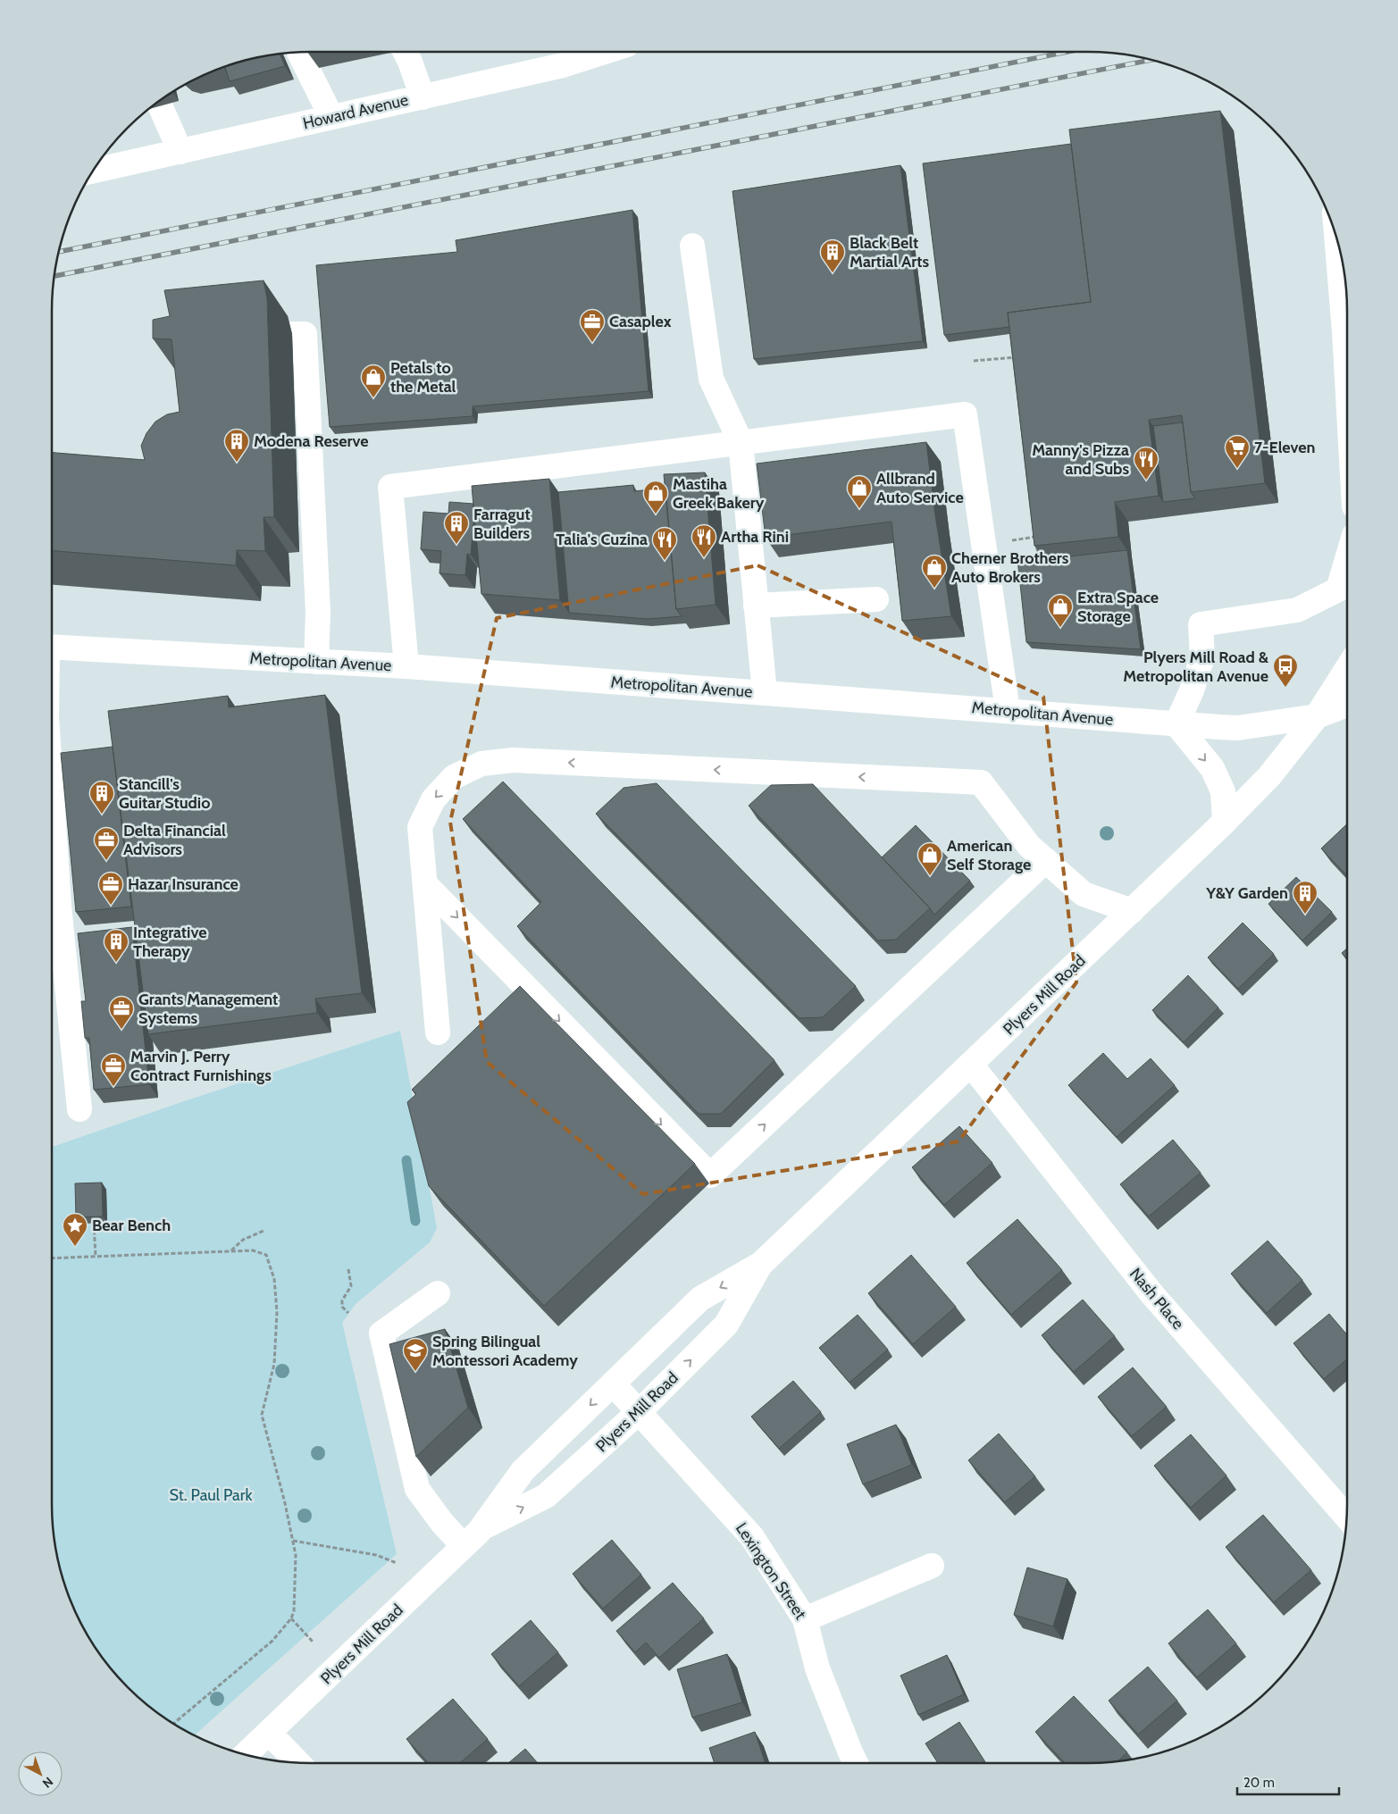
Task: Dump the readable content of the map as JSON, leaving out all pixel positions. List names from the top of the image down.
{
  "streets": {
    "street": [
      "Howard Avenue",
      "Metropolitan Avenue",
      "Plyers Mill Road",
      "Nash Place",
      "Lexington Street"
    ]
  },
  "crossings": [
    ["Metropolitan Avenue", "Plyers Mill Road"],
    ["Plyers Mill Road", "Nash Place"],
    ["Plyers Mill Road", "Lexington Street"]
  ],
  "parks": ["St. Paul Park"],
  "places": {
    "building": [
      "Black Belt Martial Arts",
      "Modena Reserve",
      "Farragut Builders",
      "Stancill's Guitar Studio",
      "Y&Y Garden",
      "Integrative Therapy"
    ],
    "office": [
      "Casaplex",
      "Delta Financial Advisors",
      "Hazar Insurance",
      "Grants Management Systems",
      "Marvin J. Perry Contract Furnishings"
    ],
    "shop": [
      "Petals to the Metal",
      "Allbrand Auto Service",
      "Mastiha Greek Bakery",
      "Cherner Brothers Auto Brokers",
      "Extra Space Storage",
      "American Self Storage"
    ],
    "supermarket": ["7-Eleven"],
    "restaurant": ["Manny's Pizza and Subs", "Artha Rini", "Talia's Cuzina"],
    "bus stop": ["Plyers Mill Road & Metropolitan Avenue"],
    "place": ["Bear Bench"],
    "school or university": ["Spring Bilingual Montessori Academy"]
  },
  "scale_bar": "20 m",
  "north": "bottom right"
}
